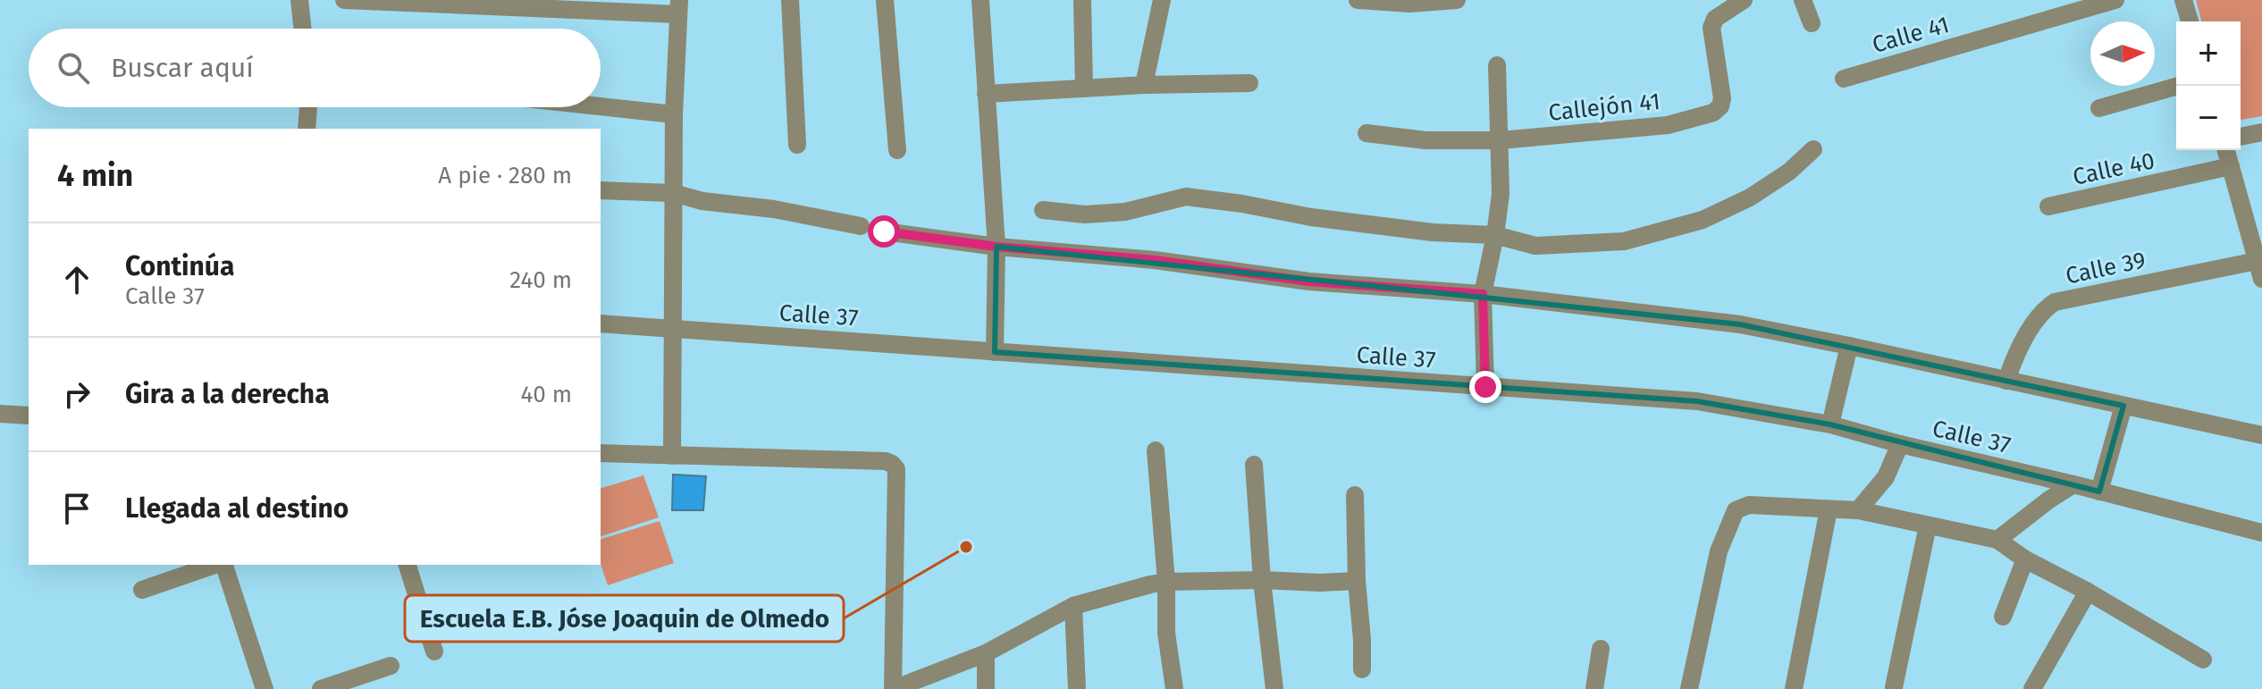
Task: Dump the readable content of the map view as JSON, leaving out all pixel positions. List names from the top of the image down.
{
  "streets": {
    "street": [
      "Calle 41",
      "Callejón 41",
      "Calle 40",
      "Calle 39",
      "Calle 37"
    ]
  },
  "places": ["Escuela E.B. Jóse Joaquin de Olmedo"],
  "north": "right",
  "page": {
    "map_buttons": ["+", "−"],
    "search": "Buscar aquí",
    "heading": ["4 min", "A pie · 280 m"],
    "list": [
      ["Continúa", "Calle 37", "240 m"],
      ["Gira a la derecha", "40 m"],
      "Llegada al destino"
    ]
  }
}
